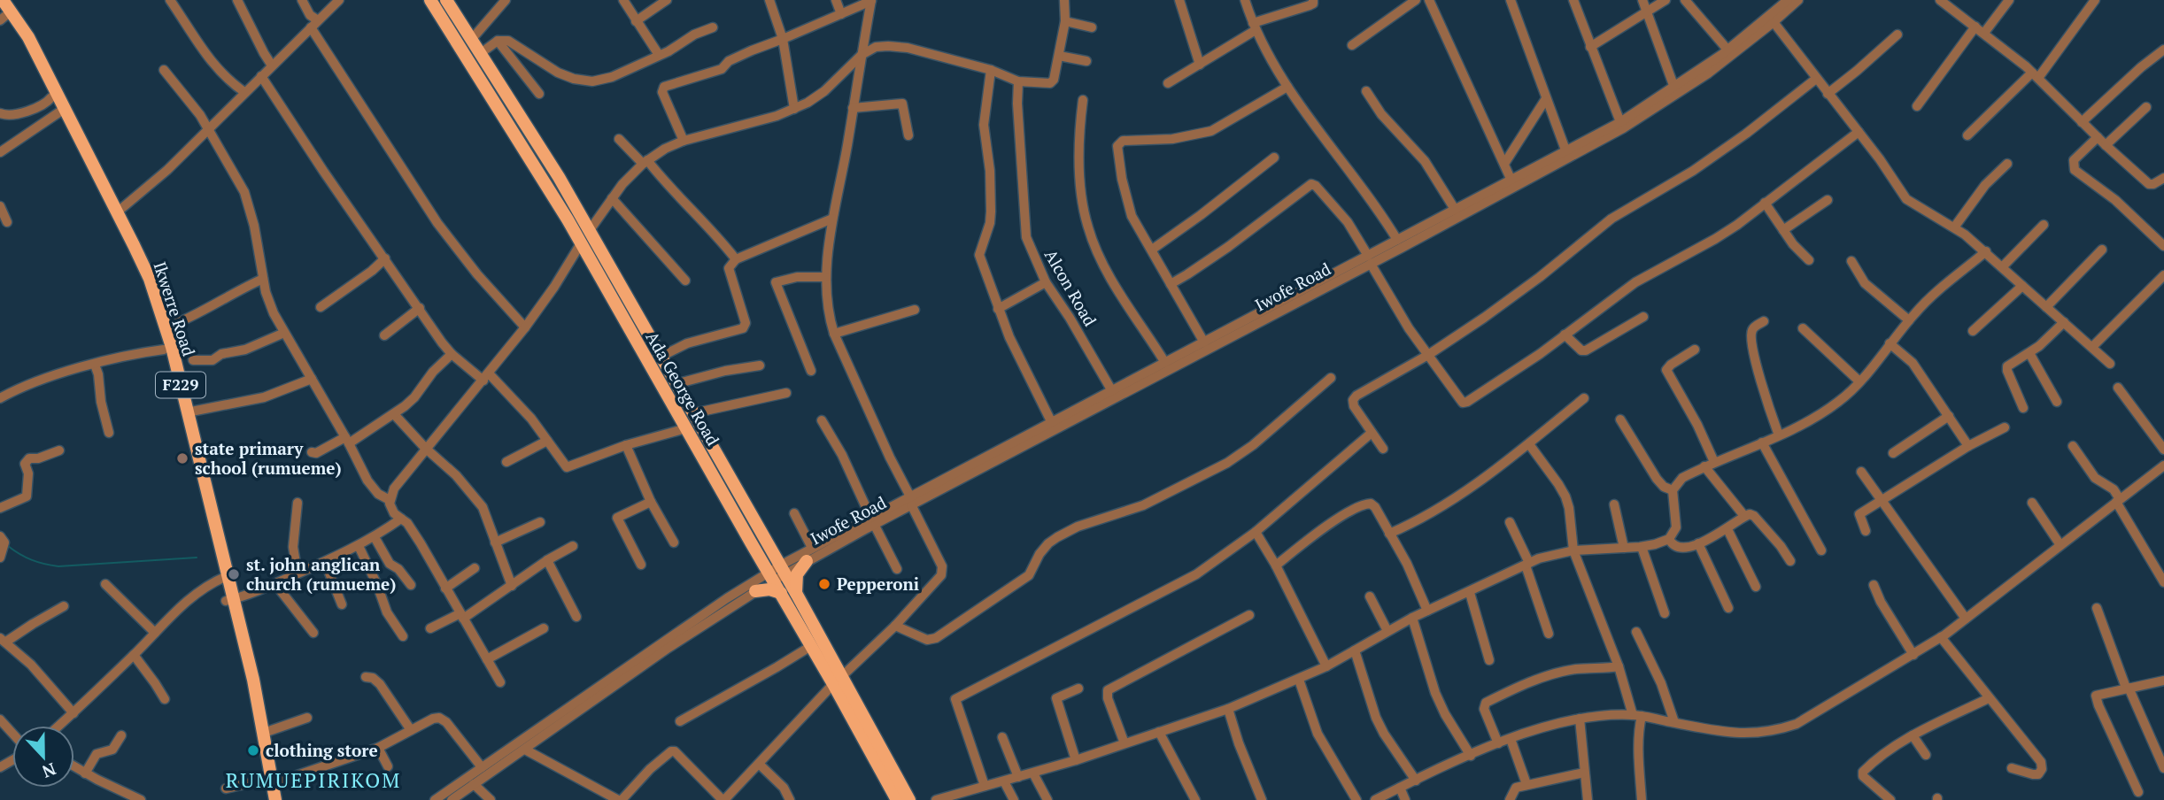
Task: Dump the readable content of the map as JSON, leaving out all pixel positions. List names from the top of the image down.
{
  "streets": {
    "main road": ["Ikwerre Road", "F229", "Ada George Road"],
    "street": ["Iwofe Road", "Alcon Road"]
  },
  "crossings": [
    ["Iwofe Road", "Alcon Road"],
    ["Iwofe Road", "Ada George Road"]
  ],
  "districts": ["RUMUEPIRIKOM"],
  "places": [
    "state primary school (rumueme)",
    "st. john anglican church (rumueme)",
    "Pepperoni",
    "clothing store"
  ],
  "north": "bottom"
}
